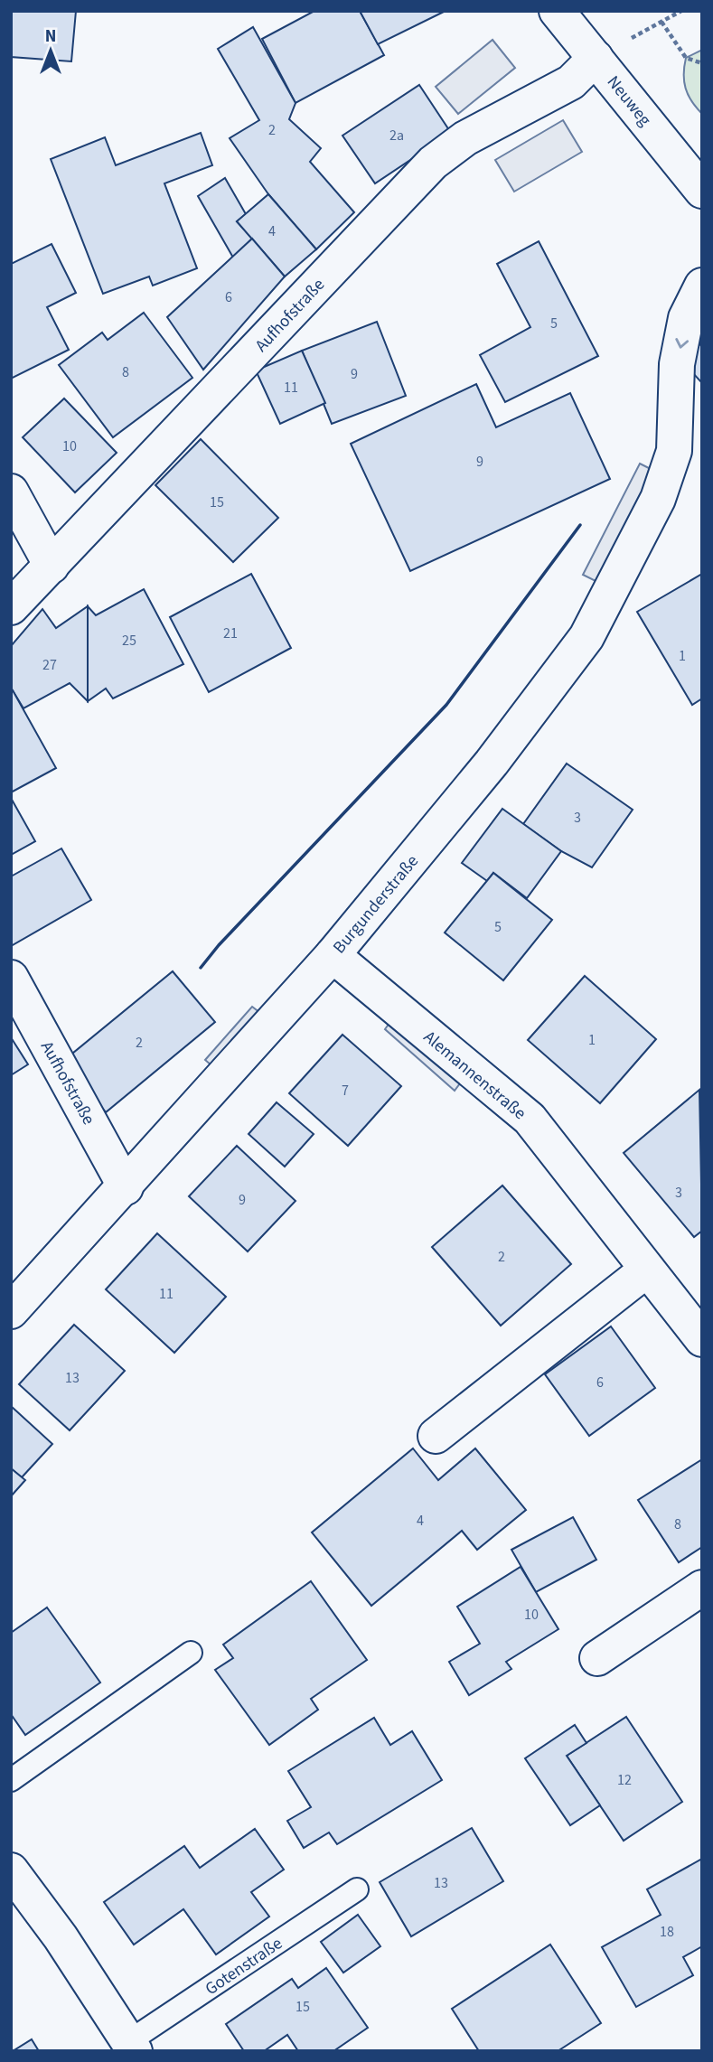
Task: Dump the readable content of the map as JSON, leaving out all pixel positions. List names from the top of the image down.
{
  "streets": {
    "street": [
      "Neuweg",
      "Aufhofstraße",
      "Burgunderstraße",
      "Alemannenstraße",
      "Gotenstraße"
    ]
  },
  "crossings": [
    ["Neuweg", "Aufhofstraße"],
    ["Aufhofstraße", "Burgunderstraße"],
    ["Burgunderstraße", "Alemannenstraße"]
  ],
  "house_numbers": [
    "2",
    "2a",
    "4",
    "6",
    "5",
    "8",
    "9",
    "11",
    "10",
    "9",
    "15",
    "21",
    "25",
    "1",
    "27",
    "3",
    "5",
    "1",
    "2",
    "7",
    "3",
    "9",
    "2",
    "11",
    "13",
    "6",
    "4",
    "8",
    "10",
    "12",
    "13",
    "18",
    "15"
  ],
  "north": "top"
}
